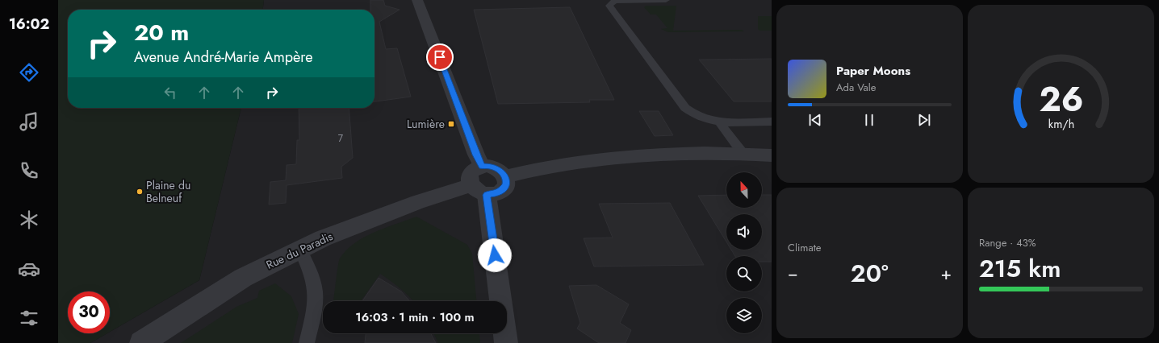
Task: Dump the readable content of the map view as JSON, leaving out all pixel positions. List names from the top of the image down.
{
  "streets": {
    "street": ["Rue du Paradis"]
  },
  "places": {
    "transit": ["Lumière"],
    "other": ["Plaine du Belneuf"]
  },
  "house_numbers": ["7"],
  "north": "top",
  "page": {
    "tabs": "16:02",
    "turn": ["20 m", "Avenue André-Marie Ampère"],
    "song": ["Paper Moons", "Ada Vale"],
    "tile": [
      "Climate",
      ["Range · 43%", "215 km"]
    ],
    "heat": ["−", "20°", "+"],
    "limit": "30",
    "trip": "16:03 · 1 min · 100 m",
    "gauge": ["26", "km/h"]
  }
}
